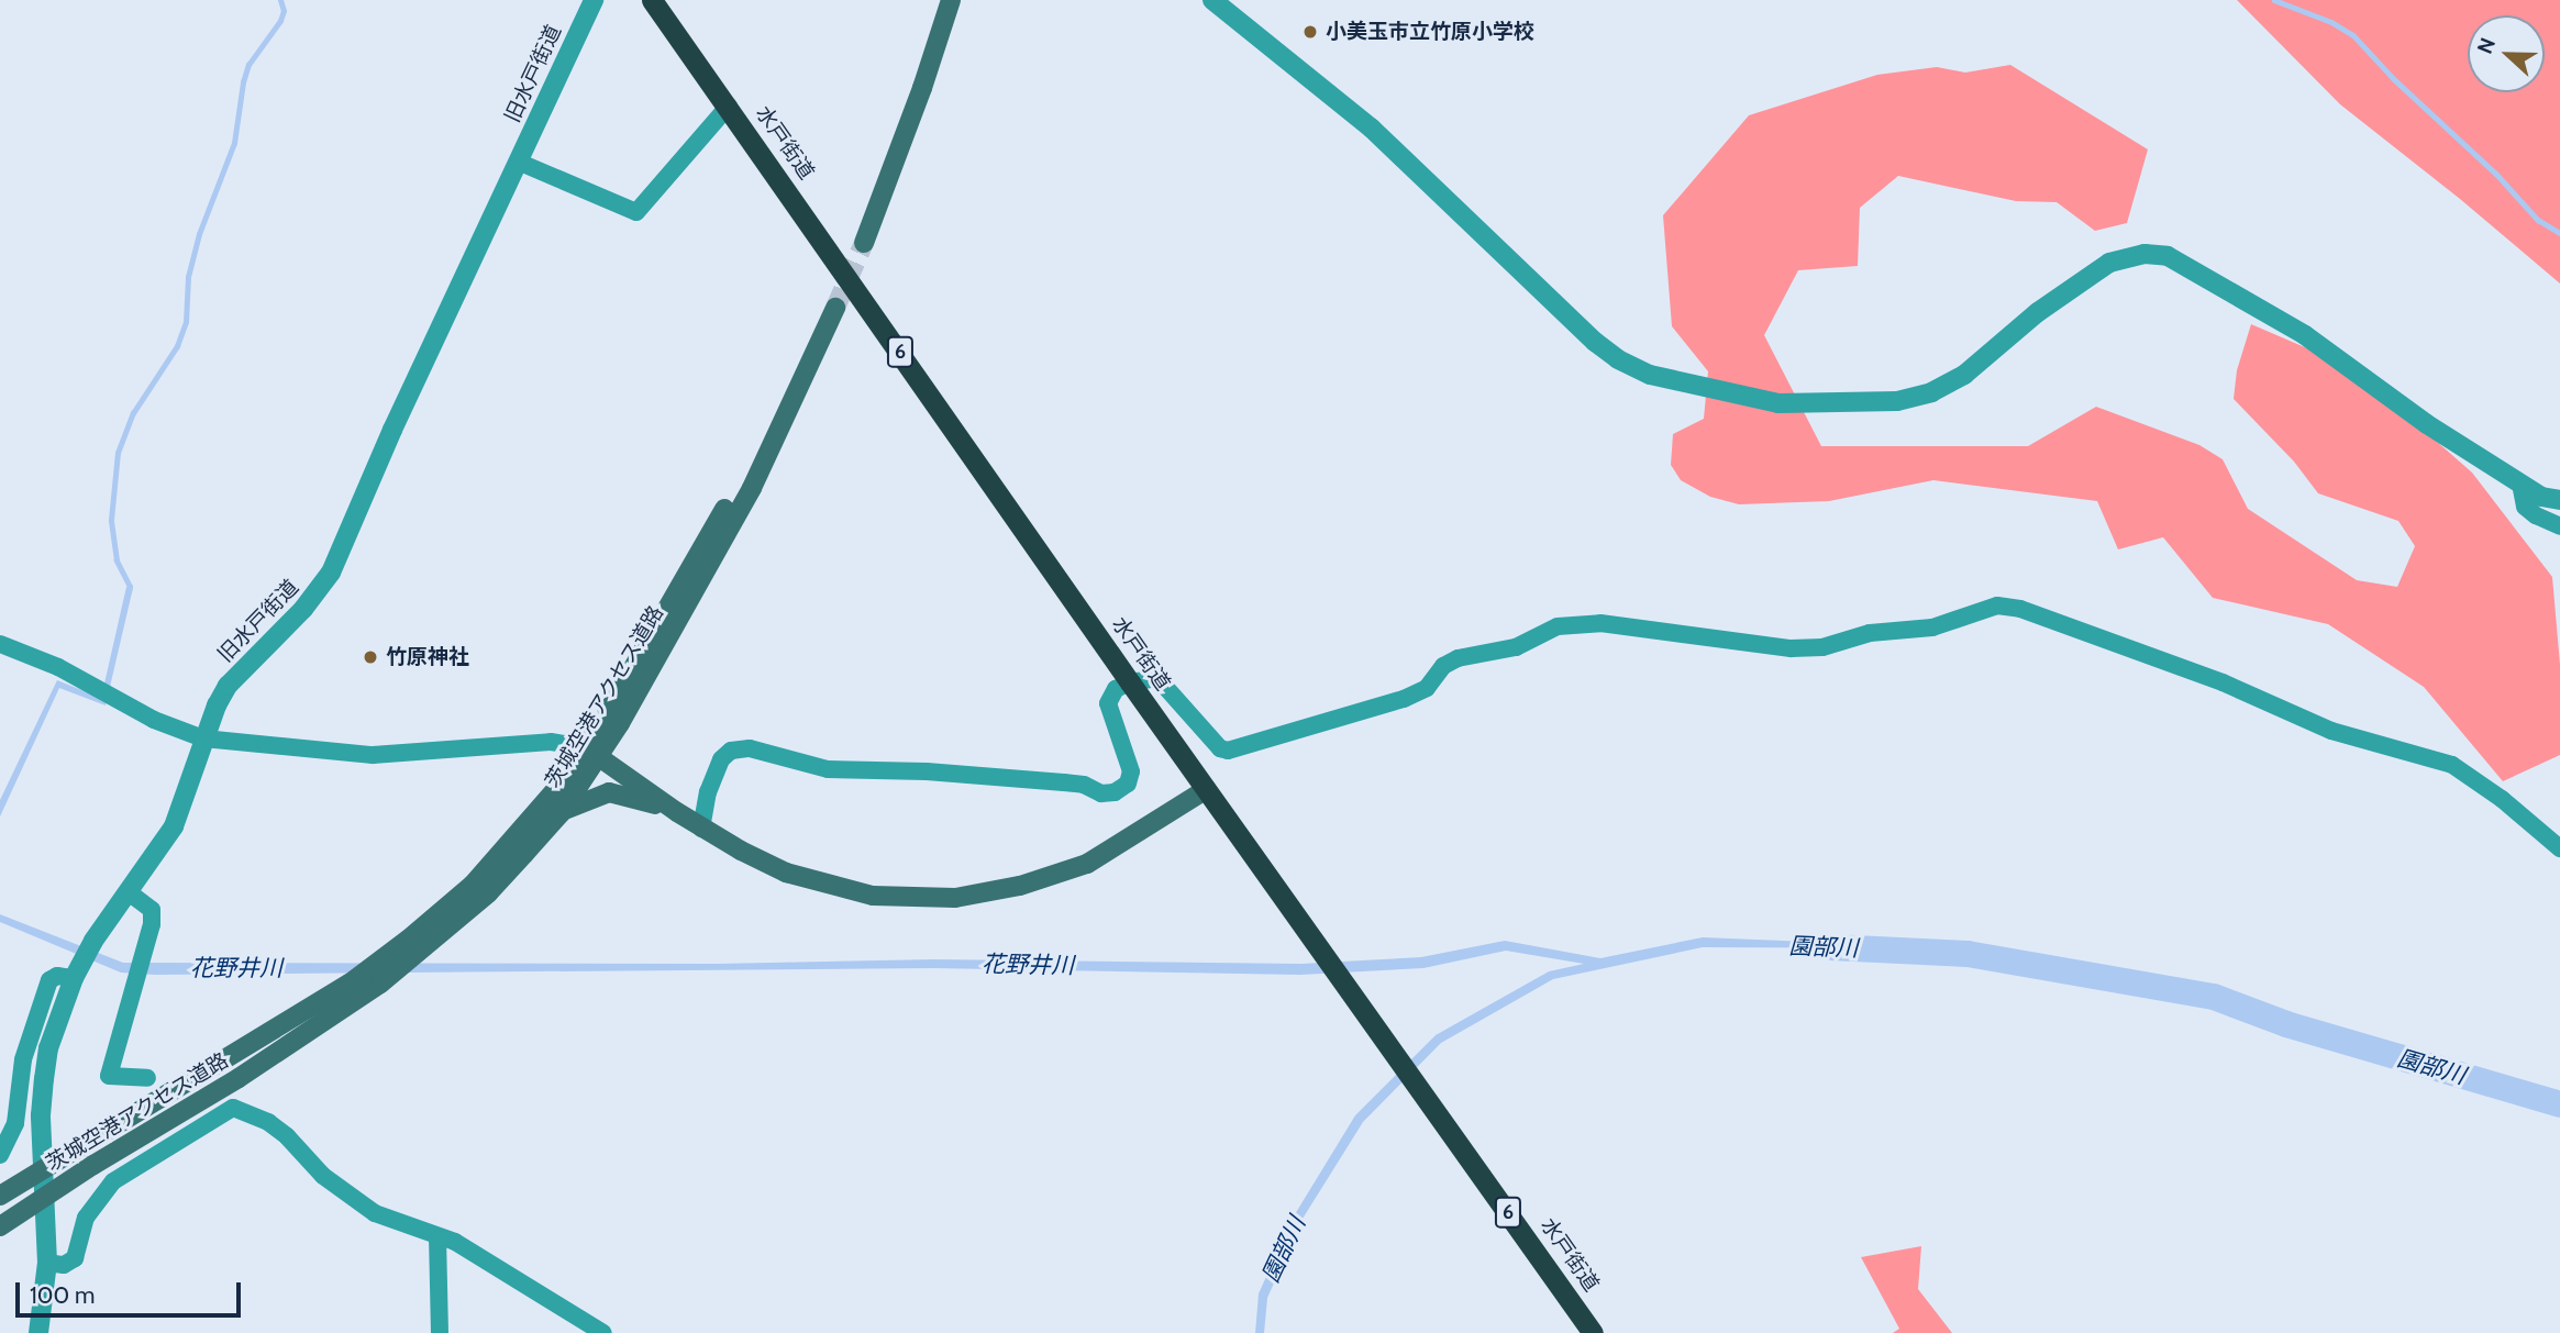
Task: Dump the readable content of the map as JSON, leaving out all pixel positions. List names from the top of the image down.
{
  "streets": {
    "highway": ["水戸街道", "6"],
    "main road": ["茨城空港アクセス道路"],
    "street": ["旧水戸街道"]
  },
  "crossings": [
    ["旧水戸街道", "茨城空港アクセス道路"]
  ],
  "water": ["園部川", "花野井川"],
  "places": ["小美玉市立竹原小学校", "竹原神社"],
  "scale_bar": "100 m",
  "north": "left"
}
